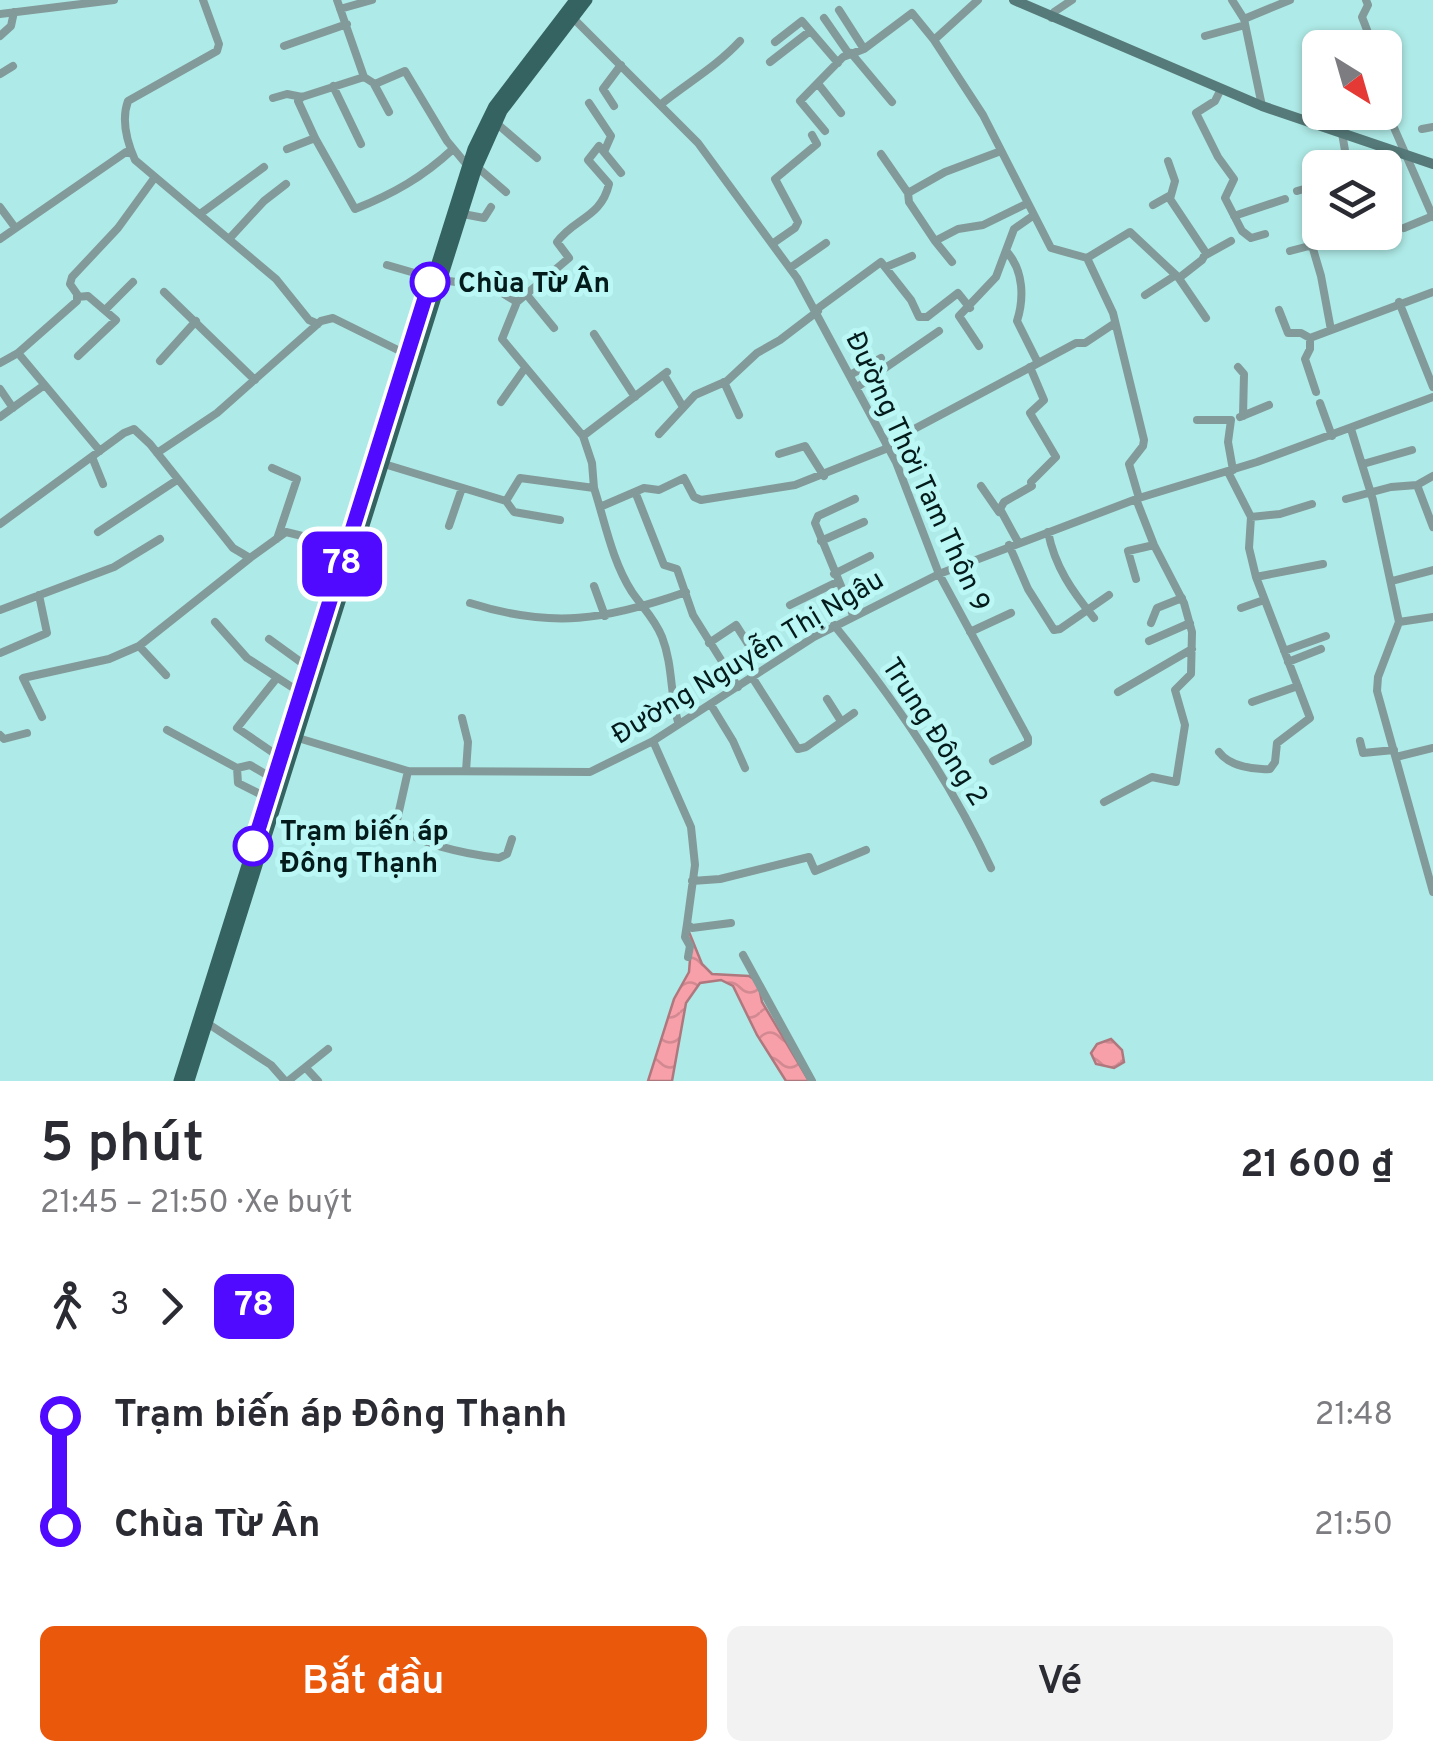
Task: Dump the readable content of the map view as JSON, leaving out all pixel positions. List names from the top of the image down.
{
  "streets": {
    "street": ["Đường Thời Tam Thôn 9", "Đường Nguyễn Thị Ngâu", "Trung Đông 2"]
  },
  "crossings": [
    ["Đường Thời Tam Thôn 9", "Đường Nguyễn Thị Ngâu"],
    ["Đường Nguyễn Thị Ngâu", "Trung Đông 2"]
  ],
  "places": ["Chùa Từ Ân", "Trạm biến áp Đông Thạnh"],
  "lines": ["bus line 78"],
  "north": "bottom right",
  "page": {
    "on_map": "78",
    "heading": ["5 phút", "21:45 – 21:50 · Xe buýt", "21 600 ₫"],
    "legs": ["3", "78"],
    "list": [
      {
        "name": "Trạm biến áp Đông Thạnh",
        "value": "21:48"
      },
      {
        "name": "Chùa Từ Ân",
        "value": "21:50"
      }
    ],
    "buttons": ["Bắt đầu", "Vé"]
  }
}
